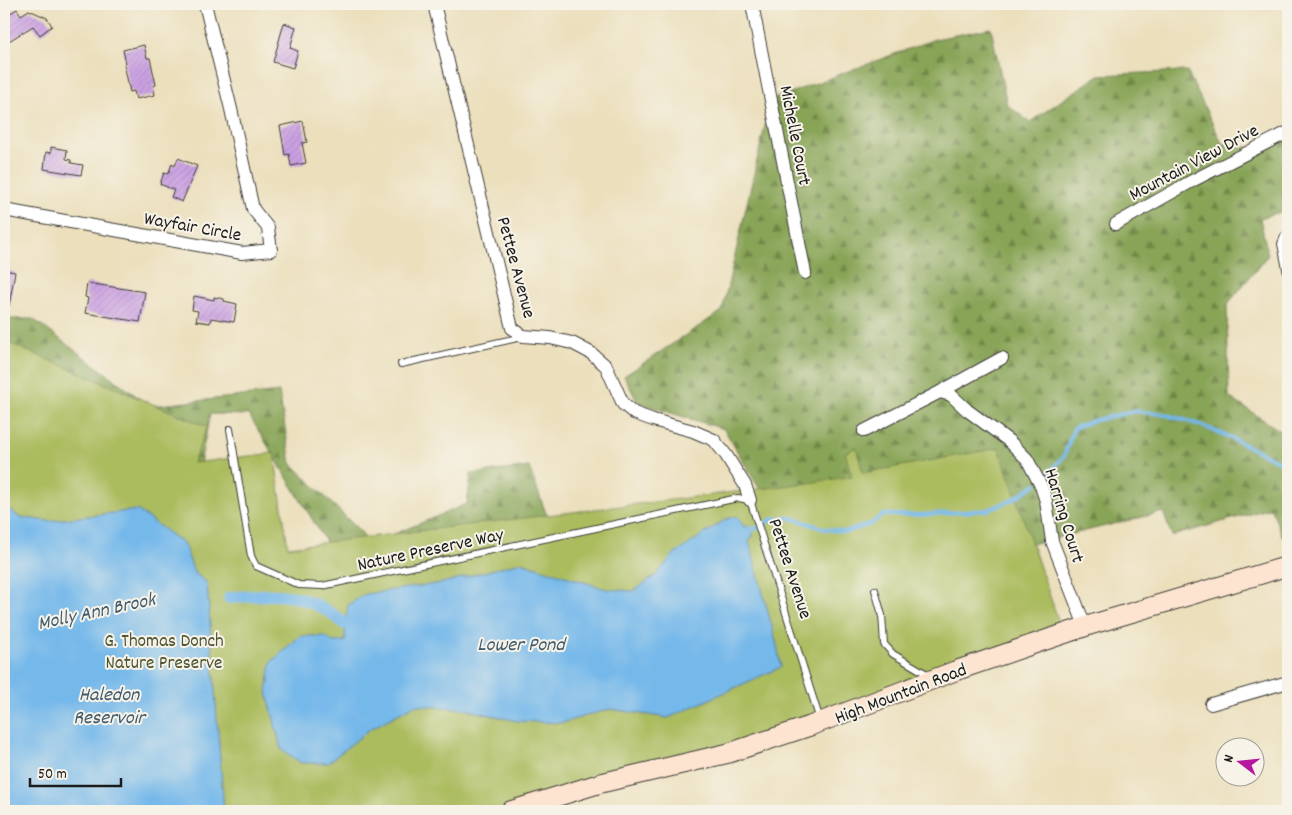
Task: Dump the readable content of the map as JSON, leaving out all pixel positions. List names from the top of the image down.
{
  "streets": {
    "main road": ["High Mountain Road"],
    "street": [
      "Michelle Court",
      "Mountain View Drive",
      "Wayfair Circle",
      "Pettee Avenue",
      "Harring Court"
    ],
    "lane": ["Nature Preserve Way"]
  },
  "crossings": [
    ["Pettee Avenue", "Nature Preserve Way"],
    ["Pettee Avenue", "High Mountain Road"],
    ["Harring Court", "High Mountain Road"]
  ],
  "water": ["Molly Ann Brook", "Lower Pond", "Haledon Reservoir"],
  "parks": ["G. Thomas Donch Nature Preserve"],
  "scale_bar": "50 m",
  "north": "left"
}
